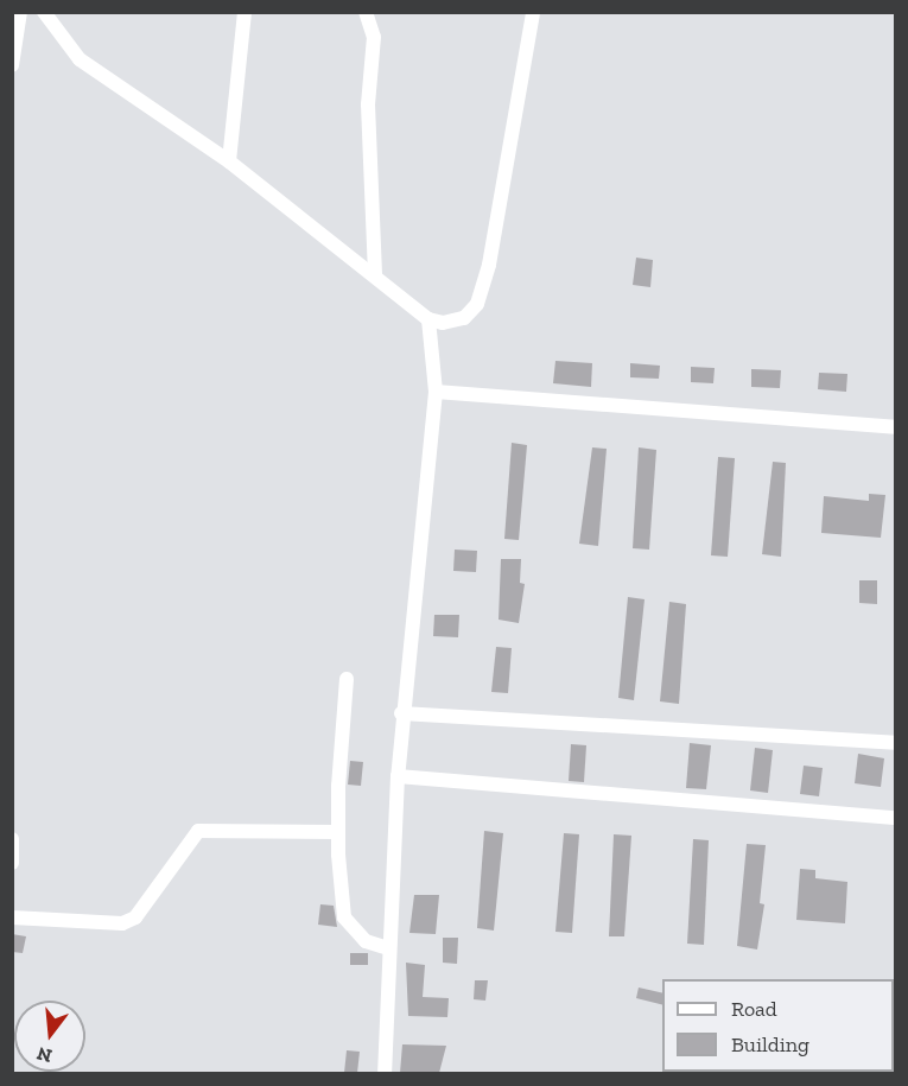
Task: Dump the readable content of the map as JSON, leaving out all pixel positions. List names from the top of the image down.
{
  "legend": ["Road", "Building"],
  "north": "bottom"
}
